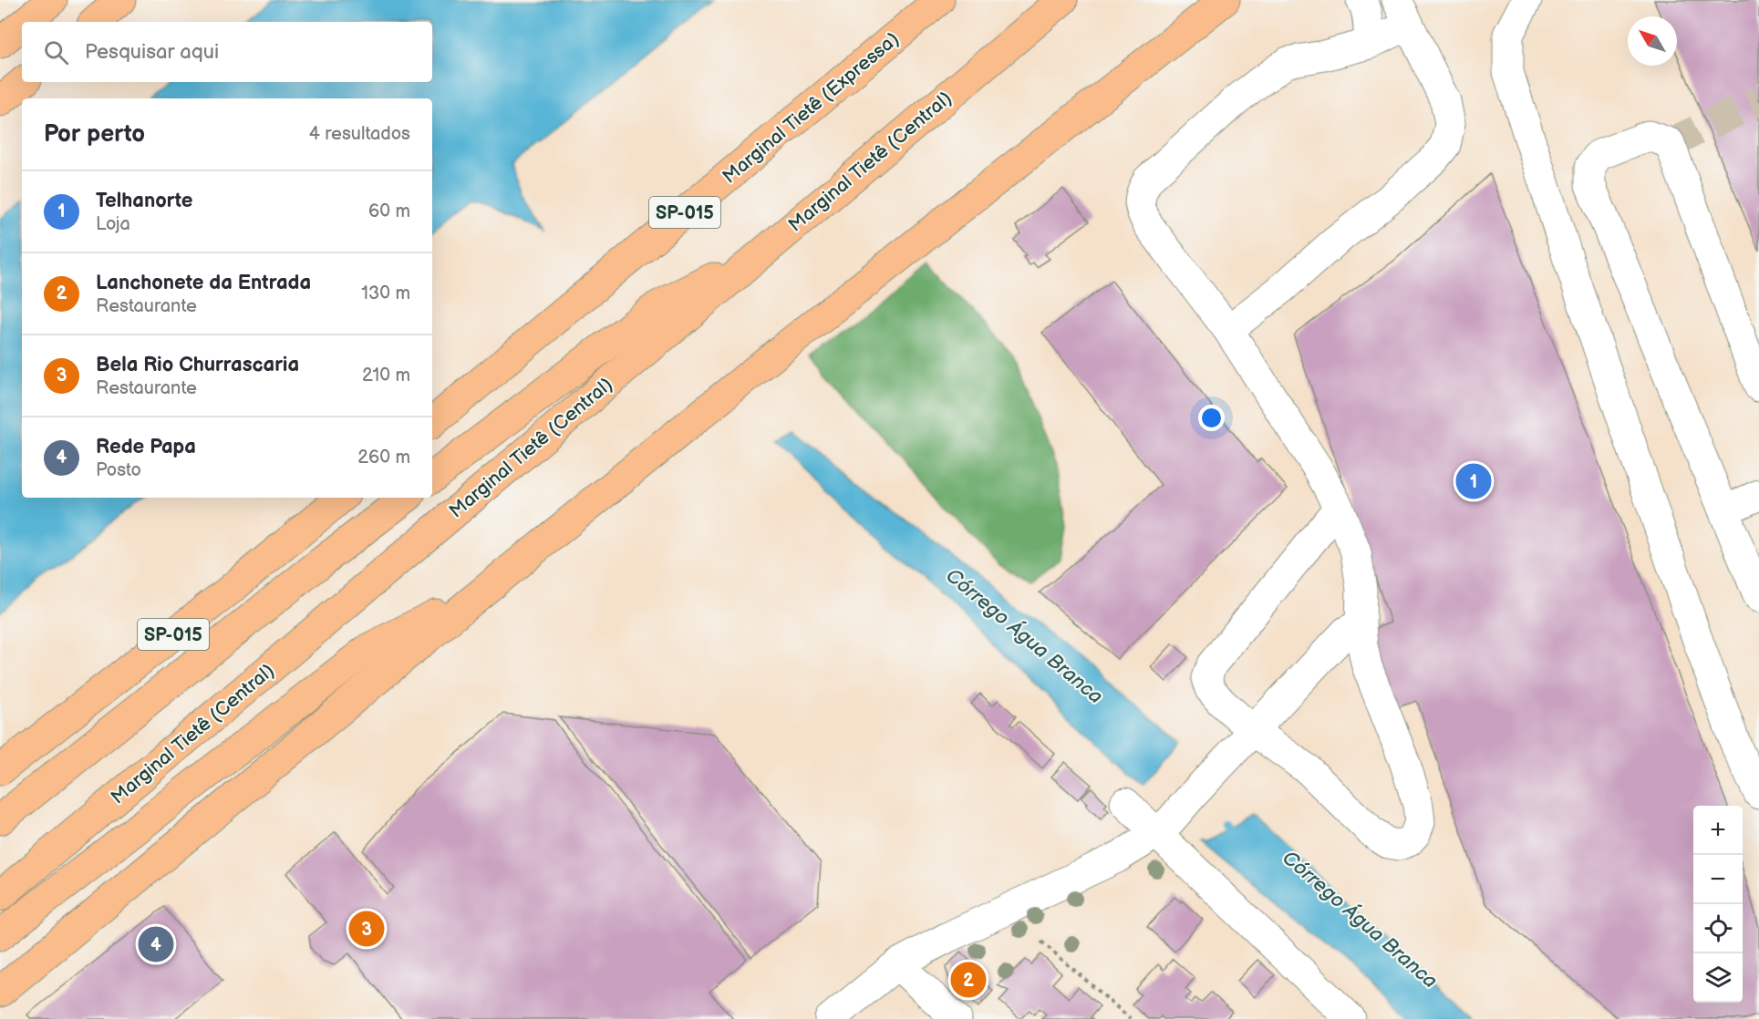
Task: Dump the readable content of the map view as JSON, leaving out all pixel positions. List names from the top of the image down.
{
  "streets": {
    "highway": ["Marginal Tietê (Expressa)", "Marginal Tietê (Central)", "SP-015"]
  },
  "water": ["Córrego Água Branca"],
  "north": "top left",
  "page": {
    "search": "Pesquisar aqui",
    "heading": ["Por perto", "4 resultados"],
    "list": [
      {
        "mark": "1",
        "name": "Telhanorte",
        "note": "Loja",
        "value": "60 m"
      },
      {
        "mark": "2",
        "name": "Lanchonete da Entrada",
        "note": "Restaurante",
        "value": "130 m"
      },
      {
        "mark": "3",
        "name": "Bela Rio Churrascaria",
        "note": "Restaurante",
        "value": "210 m"
      },
      {
        "mark": "4",
        "name": "Rede Papa",
        "note": "Posto",
        "value": "260 m"
      }
    ],
    "pins": [
      "1",
      "3",
      "4",
      "2"
    ],
    "map_buttons": ["+", "−"]
  }
}
